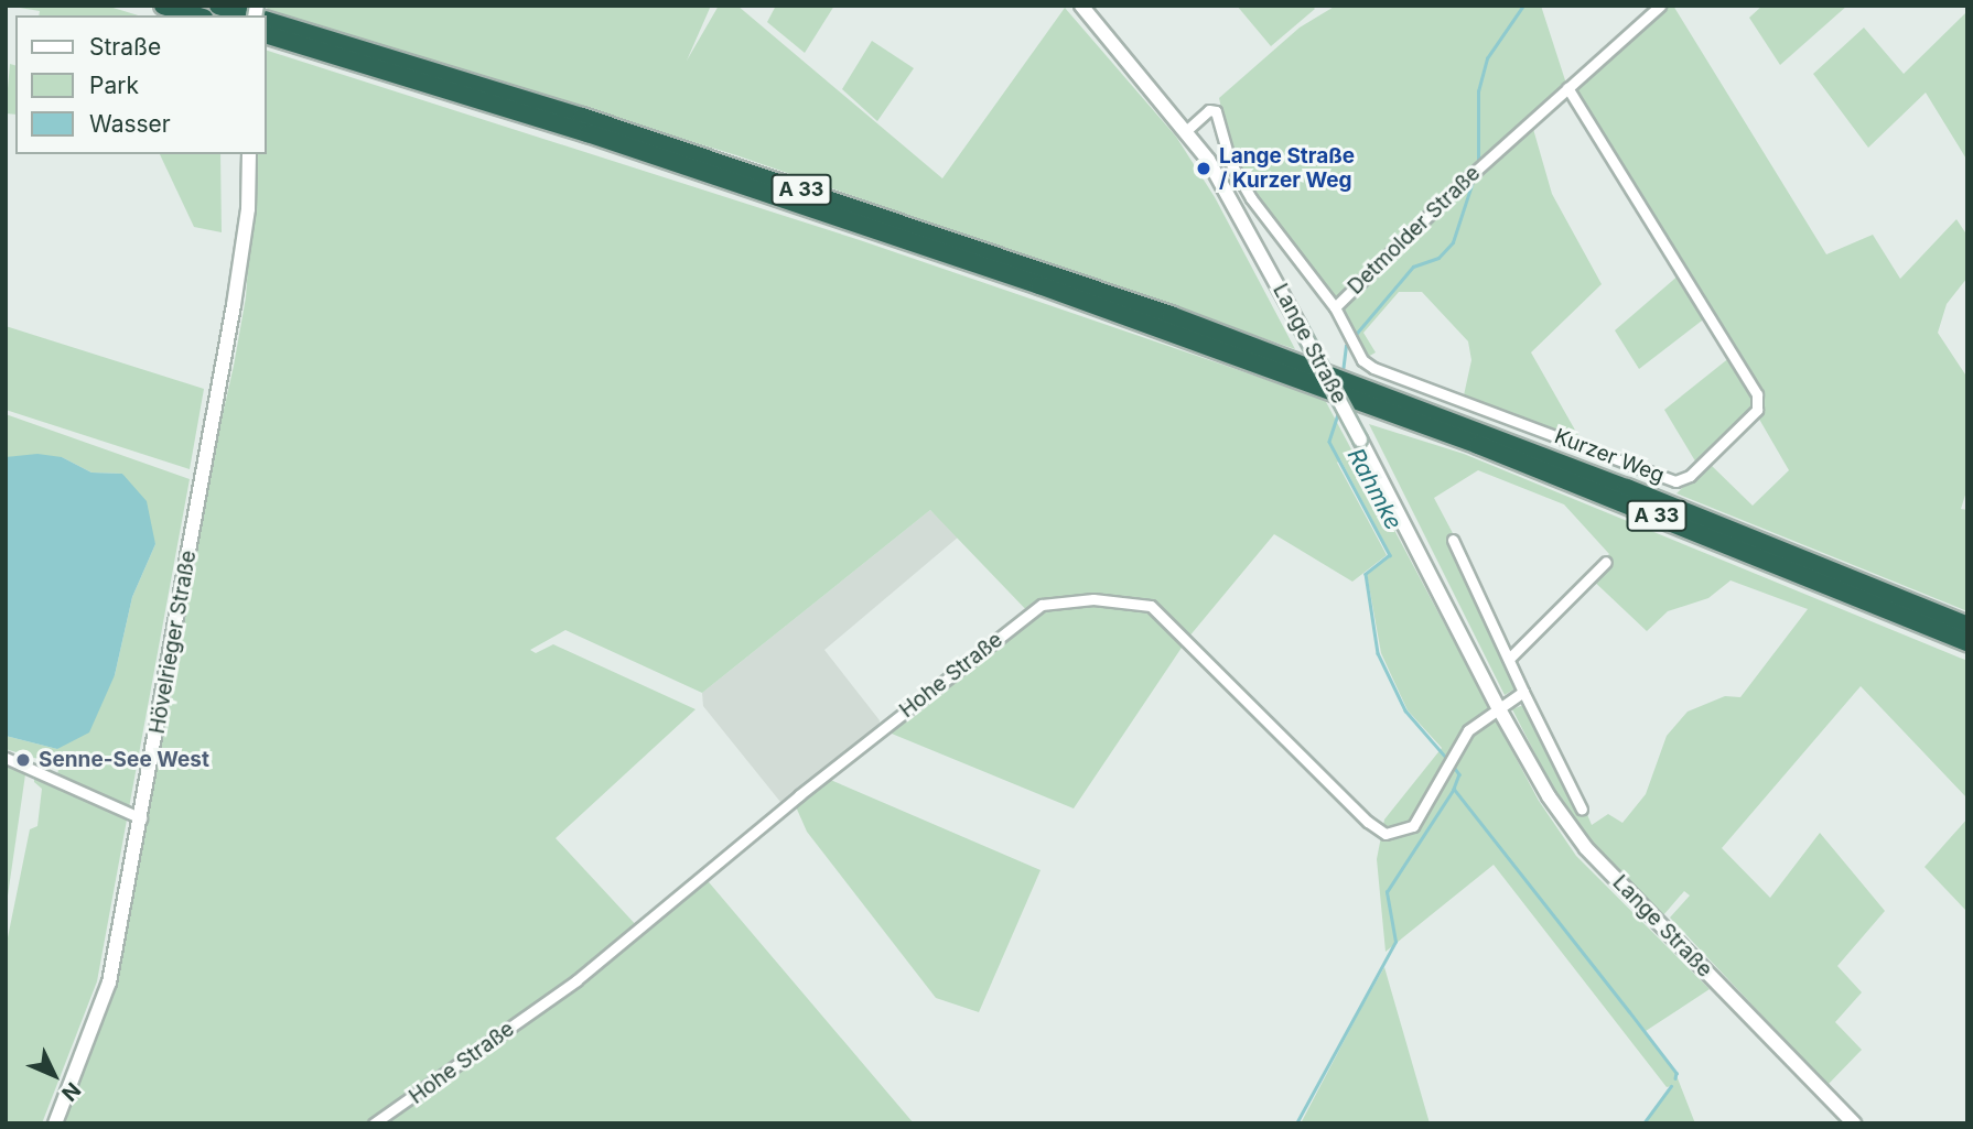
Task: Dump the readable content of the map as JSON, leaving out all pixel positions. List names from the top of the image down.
{
  "streets": {
    "highway": ["A 33"],
    "street": [
      "Detmolder Straße",
      "Lange Straße",
      "Kurzer Weg",
      "Hövelrieger Straße",
      "Hohe Straße"
    ]
  },
  "crossings": [
    ["Detmolder Straße", "Lange Straße"],
    ["Detmolder Straße", "Kurzer Weg"],
    ["Lange Straße", "Hohe Straße"]
  ],
  "water": ["Rahmke"],
  "places": ["Lange Straße / Kurzer Weg", "Senne-See West"],
  "legend": ["Straße", "Park", "Wasser"],
  "north": "bottom right"
}
